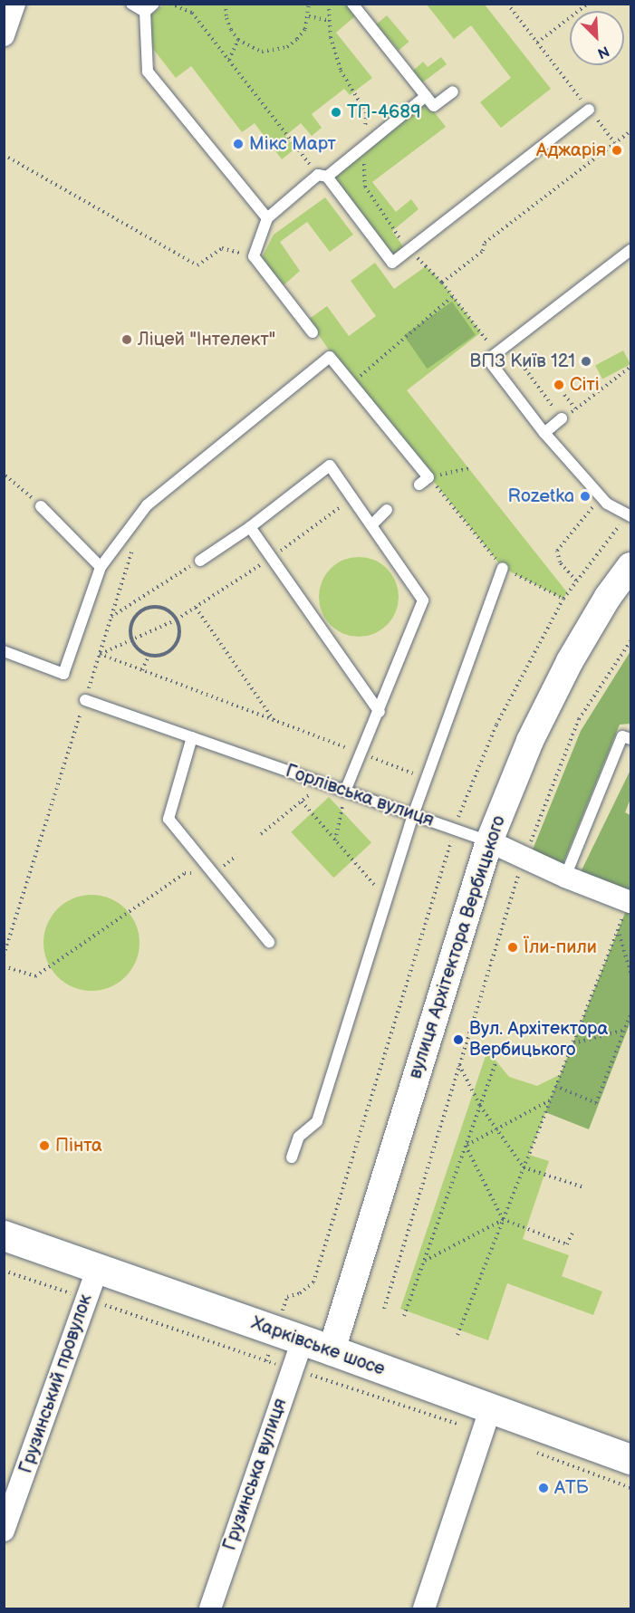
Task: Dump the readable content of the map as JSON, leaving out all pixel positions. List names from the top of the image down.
{
  "streets": {
    "main road": ["Харківське шосе"],
    "street": [
      "Горлівська вулиця",
      "вулиця Архітектора Вербицького",
      "Грузинський провулок",
      "Грузинська вулиця"
    ]
  },
  "crossings": [
    ["Горлівська вулиця", "вулиця Архітектора Вербицького"],
    ["вулиця Архітектора Вербицького", "Харківське шосе"],
    ["Харківське шосе", "Грузинський провулок"],
    ["Харківське шосе", "Грузинська вулиця"]
  ],
  "places": [
    "ТП-4689",
    "Мікс Март",
    "Аджарія",
    "Ліцей \"Інтелект\"",
    "ВПЗ Київ 121",
    "Сіті",
    "Rozetka",
    "Їли-пили",
    "Вул. Архітектора Вербицького",
    "Пінта",
    "АТБ"
  ],
  "north": "bottom right"
}
